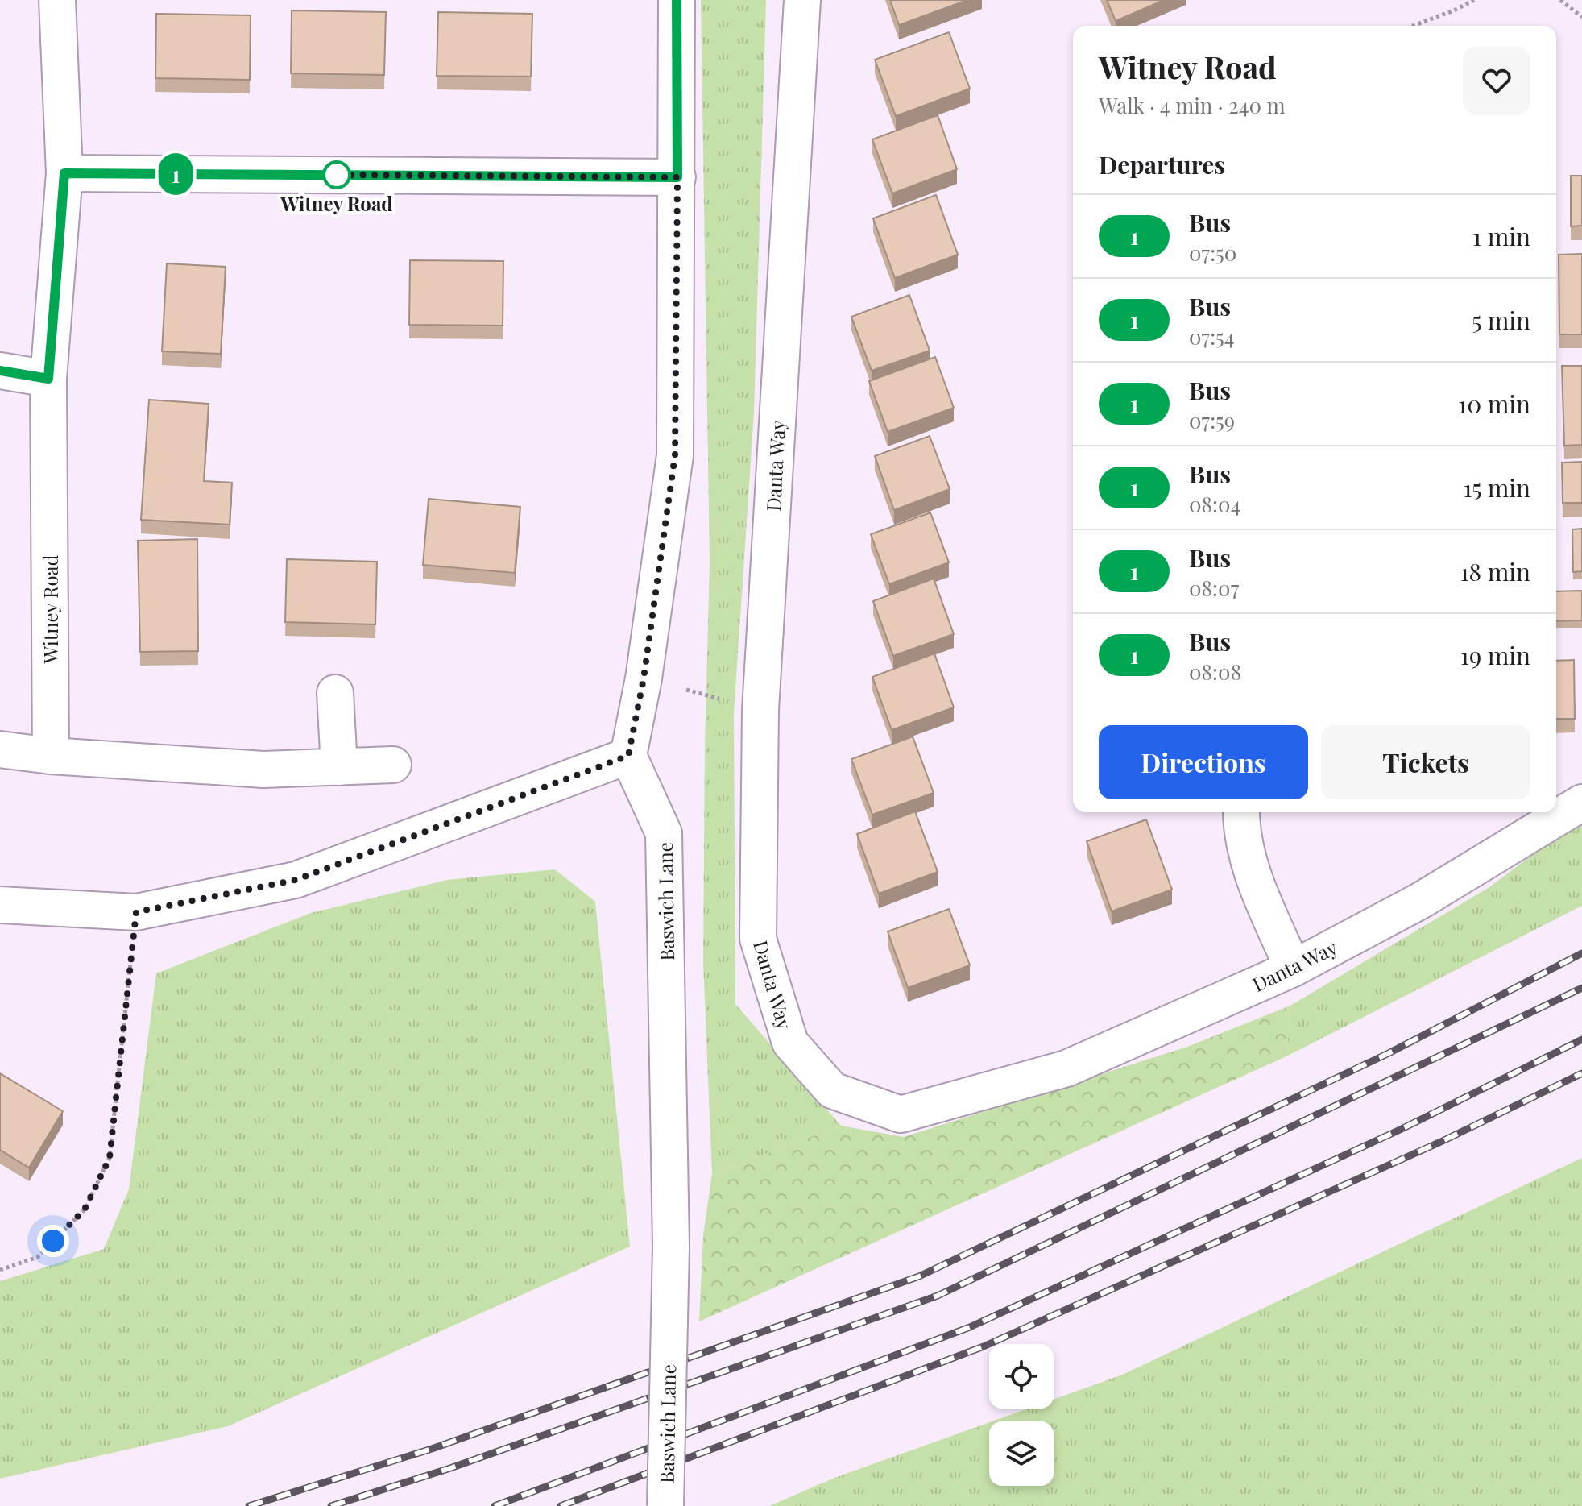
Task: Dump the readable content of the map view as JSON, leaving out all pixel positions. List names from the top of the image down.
{
  "streets": {
    "street": ["Danta Way", "Witney Road", "Baswich Lane"]
  },
  "places": ["Witney Road"],
  "lines": ["bus line 1"],
  "page": {
    "on_map": "1",
    "heading": [
      ["Witney Road", "Walk · 4 min · 240 m"],
      "Departures"
    ],
    "list": [
      {
        "mark": "1",
        "name": "Bus",
        "note": "07:50",
        "value": "1 min"
      },
      {
        "mark": "1",
        "name": "Bus",
        "note": "07:54",
        "value": "5 min"
      },
      {
        "mark": "1",
        "name": "Bus",
        "note": "07:59",
        "value": "10 min"
      },
      {
        "mark": "1",
        "name": "Bus",
        "note": "08:04",
        "value": "15 min"
      },
      {
        "mark": "1",
        "name": "Bus",
        "note": "08:07",
        "value": "18 min"
      },
      {
        "mark": "1",
        "name": "Bus",
        "note": "08:08",
        "value": "19 min"
      }
    ],
    "buttons": ["Directions", "Tickets"]
  }
}
